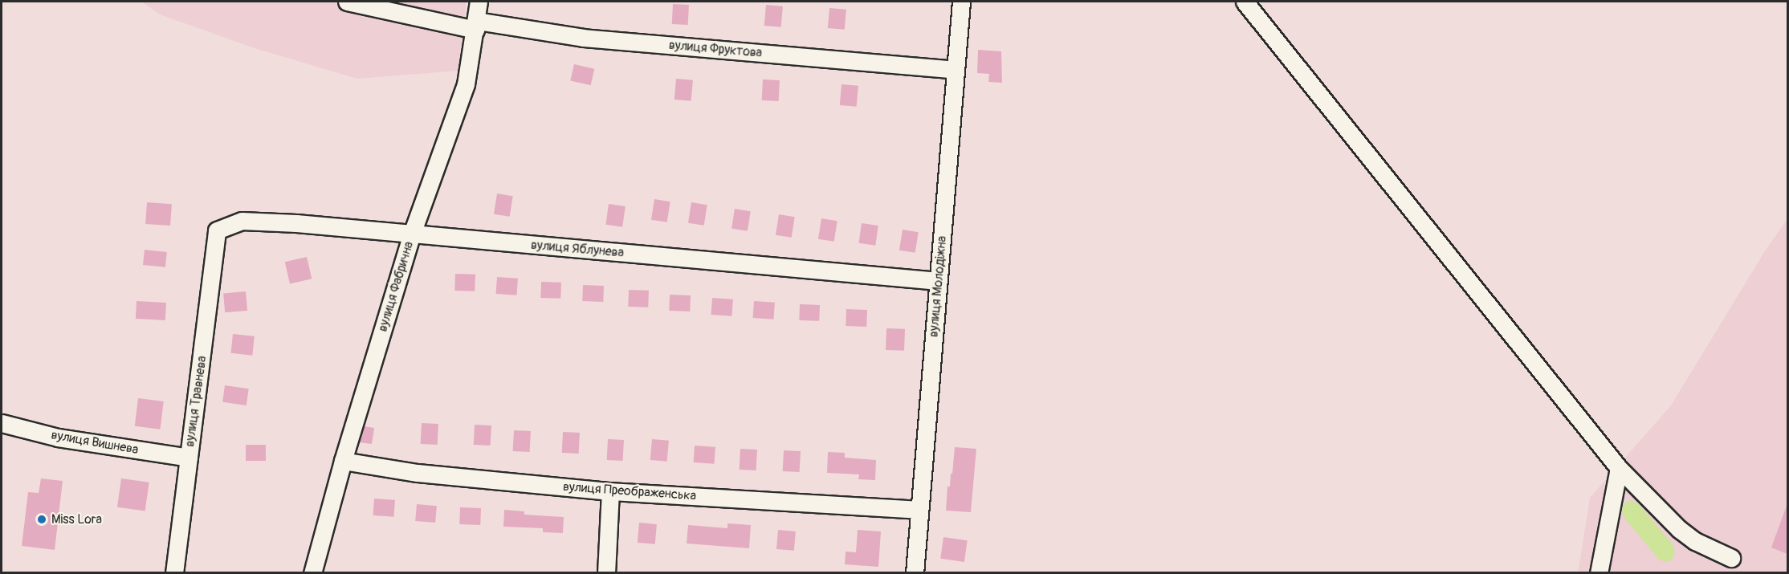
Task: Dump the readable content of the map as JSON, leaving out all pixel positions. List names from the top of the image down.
{
  "streets": {
    "street": [
      "вулиця Фруктова",
      "вулиця Яблунева",
      "вулиця Фабрична",
      "вулиця Молодіжна",
      "вулиця Травнева",
      "вулиця Вишнева",
      "вулиця Преображенська"
    ]
  },
  "crossings": [
    ["вулиця Фруктова", "вулиця Фабрична"],
    ["вулиця Фруктова", "вулиця Молодіжна"],
    ["вулиця Яблунева", "вулиця Фабрична"],
    ["вулиця Яблунева", "вулиця Молодіжна"],
    ["вулиця Яблунева", "вулиця Травнева"],
    ["вулиця Фабрична", "вулиця Преображенська"],
    ["вулиця Молодіжна", "вулиця Преображенська"],
    ["вулиця Травнева", "вулиця Вишнева"]
  ],
  "places": ["Miss Lora"]
}
